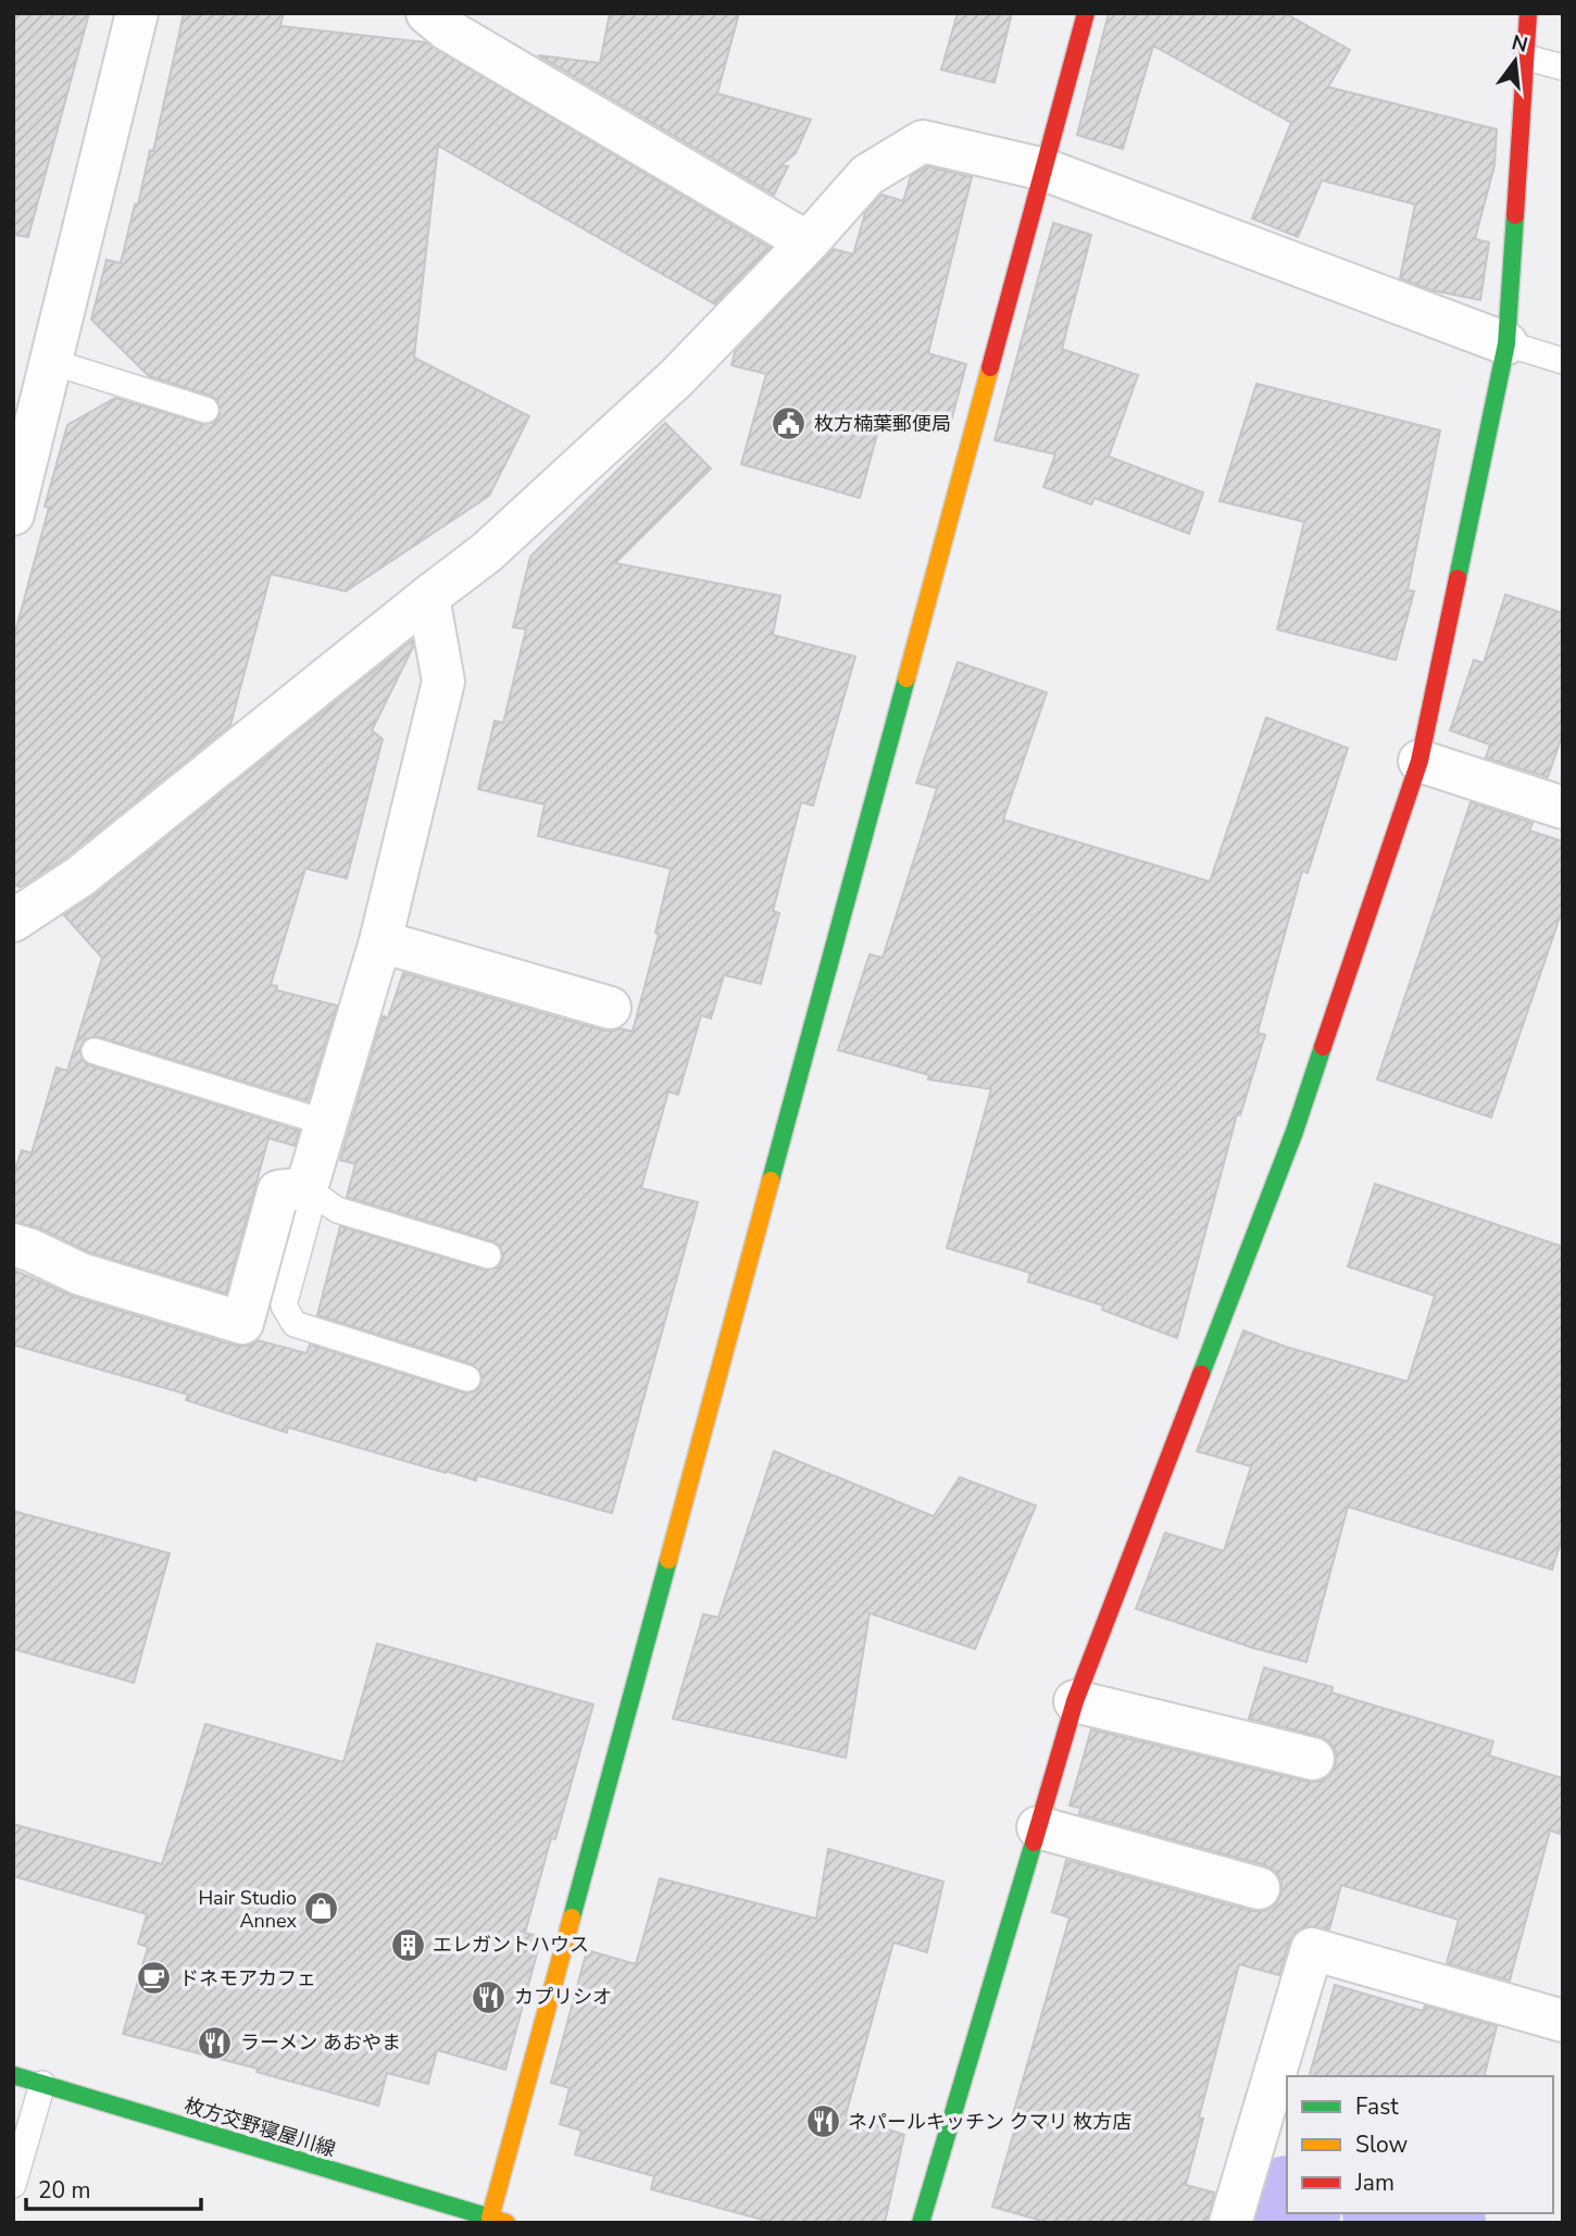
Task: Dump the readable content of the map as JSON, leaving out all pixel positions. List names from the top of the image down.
{
  "streets": {
    "street": ["枚方交野寝屋川線"]
  },
  "places": {
    "public building": ["枚方楠葉郵便局"],
    "shop": ["Hair Studio Annex"],
    "building": ["エレガントハウス"],
    "cafe": ["ドネモアカフェ"],
    "restaurant": ["カプリシオ", "ラーメン あおやま", "ネパールキッチン クマリ 枚方店"]
  },
  "legend": ["Fast", "Slow", "Jam"],
  "scale_bar": "20 m",
  "north": "top"
}
